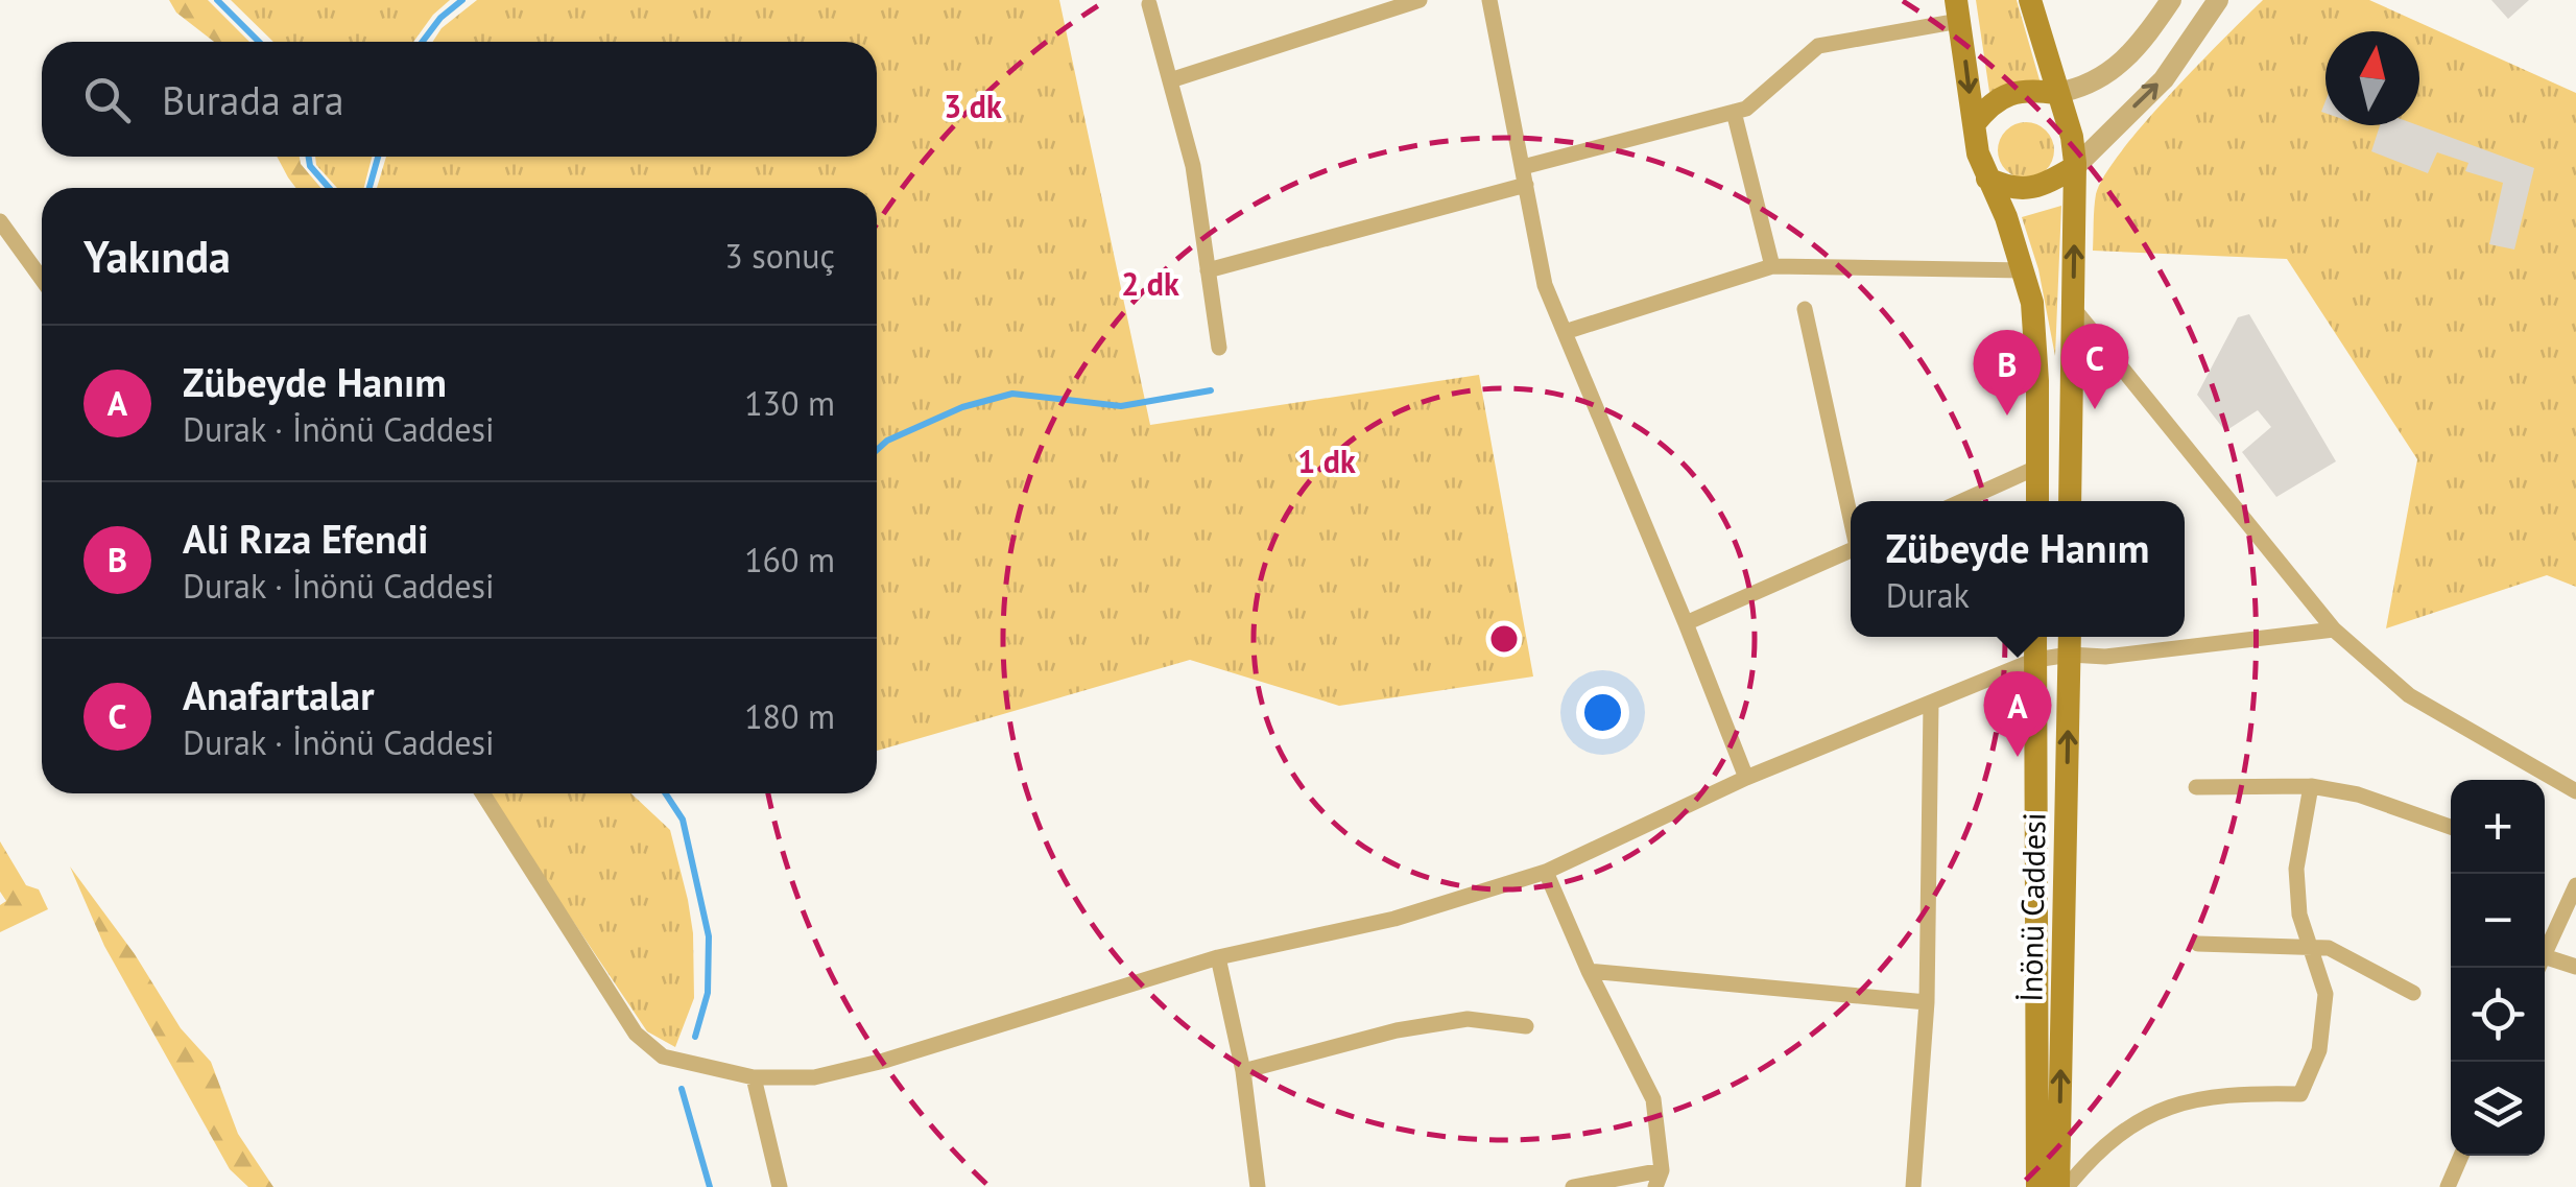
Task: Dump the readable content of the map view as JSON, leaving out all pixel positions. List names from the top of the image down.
{
  "streets": {
    "main road": ["İnönü Caddesi"]
  },
  "north": "top",
  "page": {
    "search": "Burada ara",
    "heading": ["Yakında", "3 sonuç"],
    "pins": ["C", "B", "A"],
    "list": [
      {
        "mark": "A",
        "name": "Zübeyde Hanım",
        "note": "Durak · İnönü Caddesi",
        "value": "130 m"
      },
      {
        "mark": "B",
        "name": "Ali Rıza Efendi",
        "note": "Durak · İnönü Caddesi",
        "value": "160 m"
      },
      {
        "mark": "C",
        "name": "Anafartalar",
        "note": "Durak · İnönü Caddesi",
        "value": "180 m"
      }
    ],
    "popup": ["Zübeyde Hanım", "Durak"],
    "map_buttons": ["+", "−"]
  },
  "rings": ["3 dk", "2 dk", "1 dk"]
}
